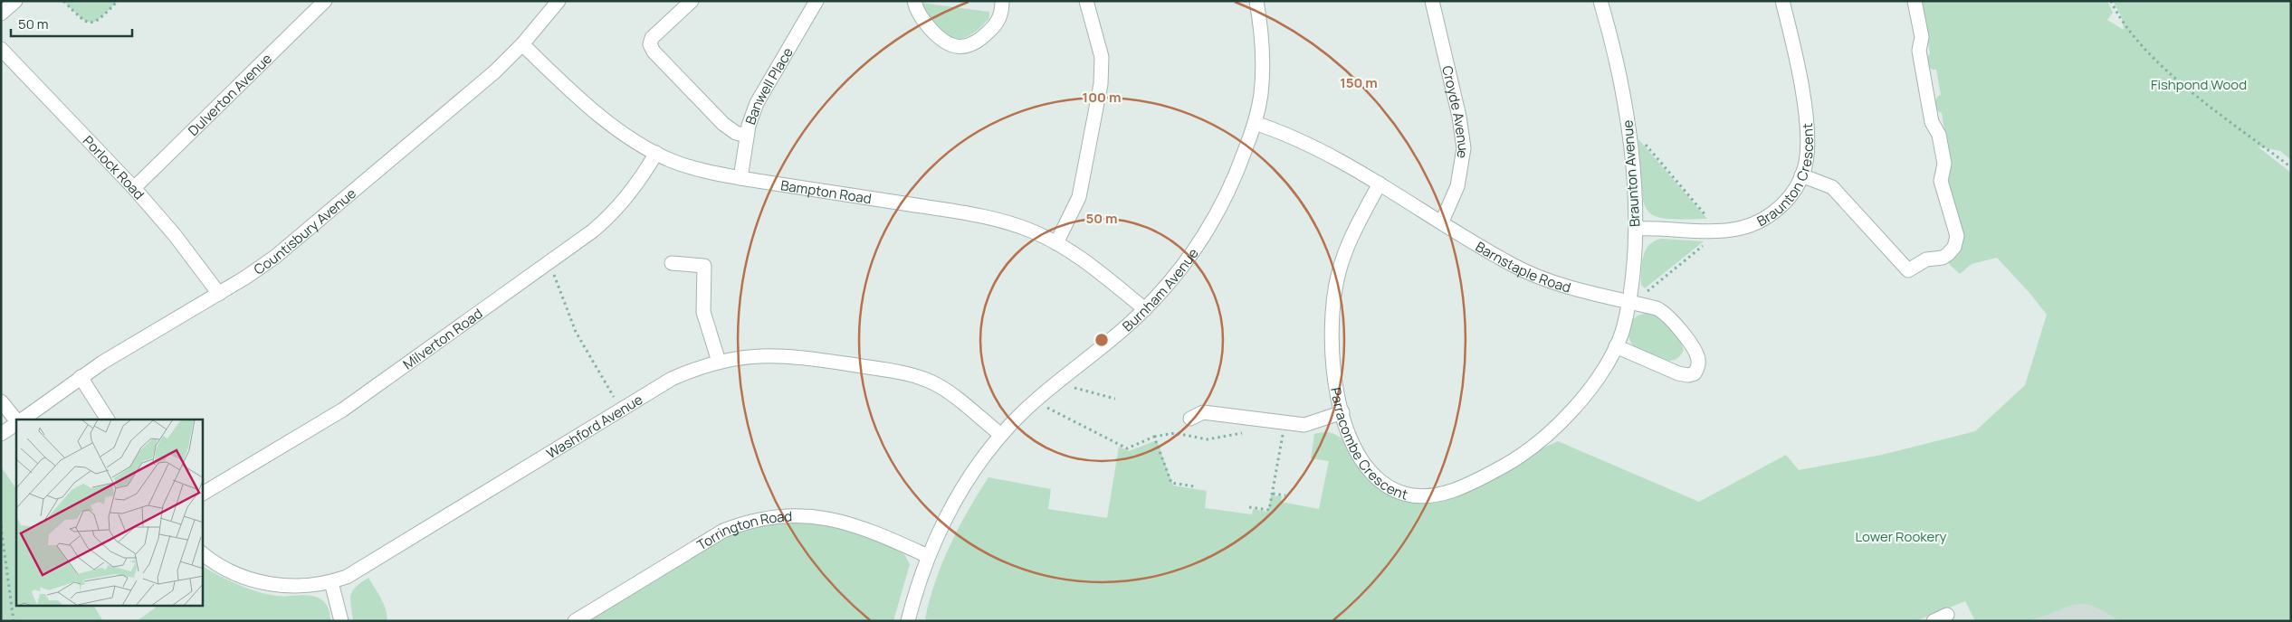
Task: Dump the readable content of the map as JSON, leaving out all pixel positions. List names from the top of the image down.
{
  "streets": {
    "street": [
      "Banwell Place",
      "Dulverton Avenue",
      "Croyde Avenue",
      "Porlock Road",
      "Braunton Crescent",
      "Braunton Avenue",
      "Bampton Road",
      "Countisbury Avenue",
      "Barnstaple Road",
      "Burnham Avenue",
      "Milverton Road",
      "Washford Avenue",
      "Parracombe Crescent",
      "Torrington Road"
    ]
  },
  "crossings": [
    ["Banwell Place", "Bampton Road"],
    ["Dulverton Avenue", "Porlock Road"],
    ["Croyde Avenue", "Barnstaple Road"],
    ["Porlock Road", "Countisbury Avenue"],
    ["Braunton Crescent", "Braunton Avenue"],
    ["Braunton Avenue", "Barnstaple Road"],
    ["Braunton Avenue", "Parracombe Crescent"],
    ["Bampton Road", "Countisbury Avenue"],
    ["Bampton Road", "Burnham Avenue"],
    ["Bampton Road", "Milverton Road"],
    ["Barnstaple Road", "Burnham Avenue"],
    ["Barnstaple Road", "Parracombe Crescent"],
    ["Burnham Avenue", "Washford Avenue"],
    ["Burnham Avenue", "Torrington Road"]
  ],
  "parks": ["Fishpond Wood", "Lower Rookery"],
  "scale_bar": "50 m",
  "rings": ["150 m", "100 m", "50 m"]
}
